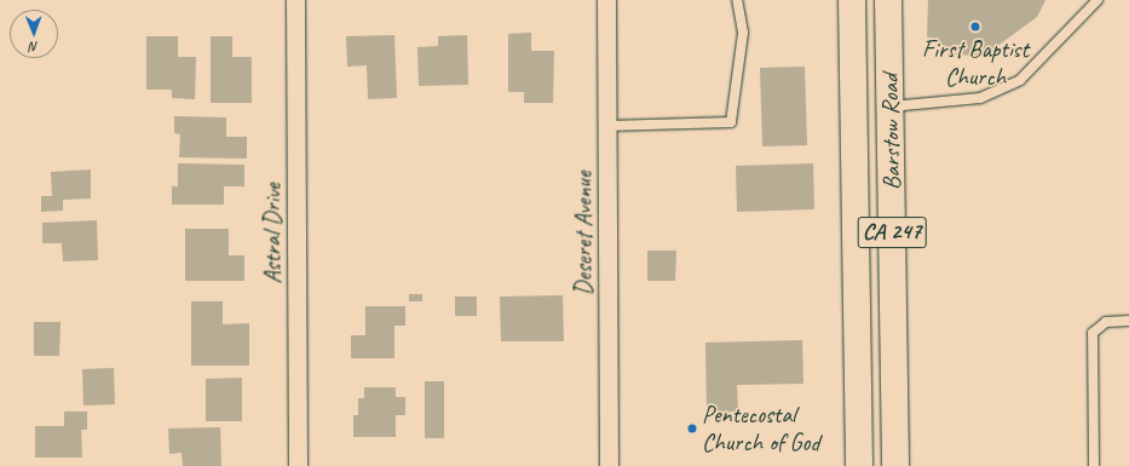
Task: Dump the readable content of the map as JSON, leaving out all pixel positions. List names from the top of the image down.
{
  "streets": {
    "main road": ["Barstow Road", "CA 247"],
    "street": ["Astral Drive", "Deseret Avenue"]
  },
  "places": ["First Baptist Church", "Pentecostal Church of God"],
  "north": "bottom"
}
